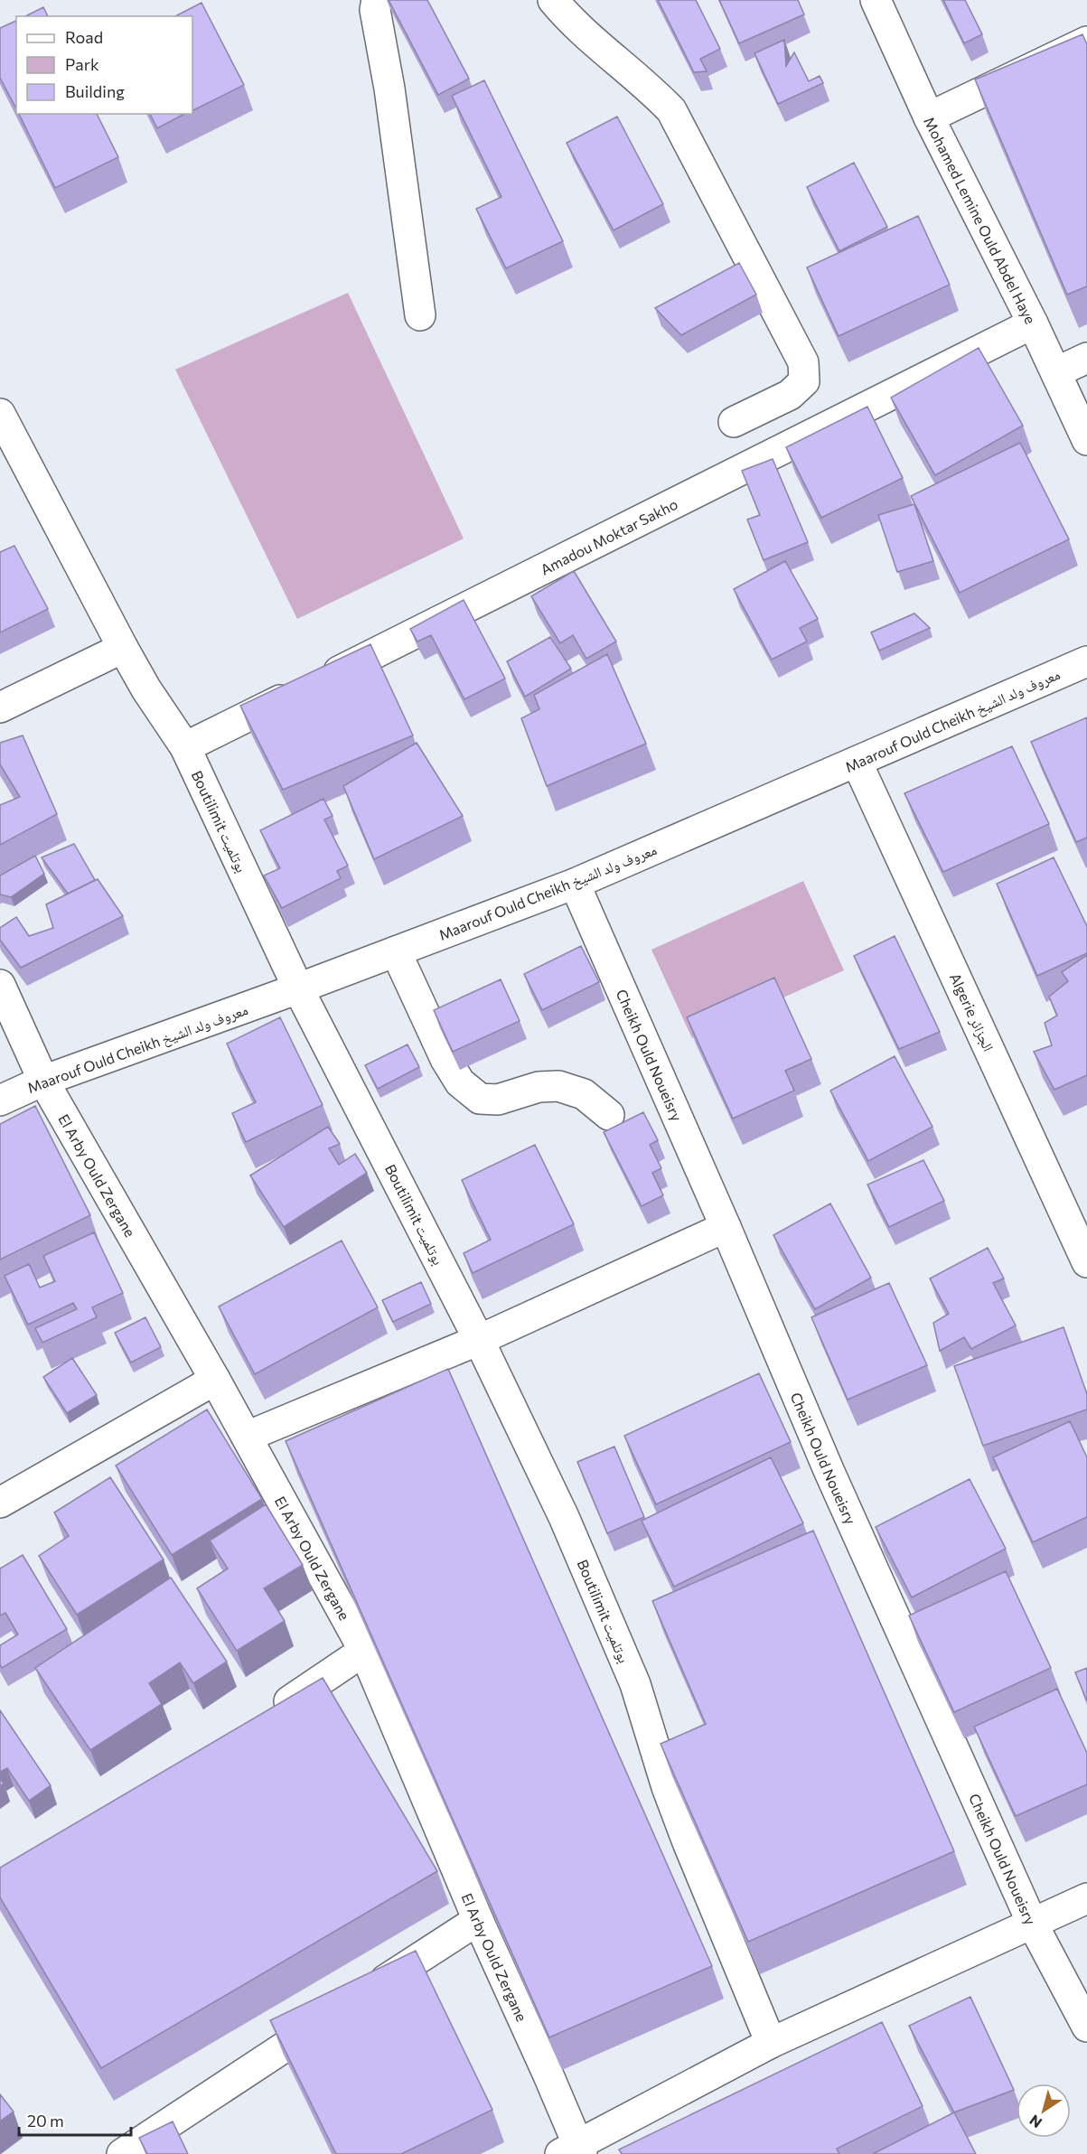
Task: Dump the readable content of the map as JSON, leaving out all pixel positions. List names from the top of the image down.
{
  "streets": {
    "street": [
      "Mohamed Lemine Ould Abdel Haye",
      "Amadou Moktar Sakho",
      "Maarouf Ould Cheikh معروف ولد الشيخ",
      "Boutilimit بوتلميت",
      "Algerie الجزائر",
      "Cheikh Ould Noueisry",
      "El Arby Ould Zergane"
    ]
  },
  "crossings": [
    ["Mohamed Lemine Ould Abdel Haye", "Amadou Moktar Sakho"],
    ["Amadou Moktar Sakho", "Boutilimit بوتلميت"],
    ["Maarouf Ould Cheikh معروف ولد الشيخ", "Boutilimit بوتلميت"],
    ["Maarouf Ould Cheikh معروف ولد الشيخ", "Algerie الجزائر"],
    ["Maarouf Ould Cheikh معروف ولد الشيخ", "Cheikh Ould Noueisry"],
    ["Maarouf Ould Cheikh معروف ولد الشيخ", "El Arby Ould Zergane"]
  ],
  "legend": ["Road", "Park", "Building"],
  "scale_bar": "20 m",
  "north": "bottom left"
}
